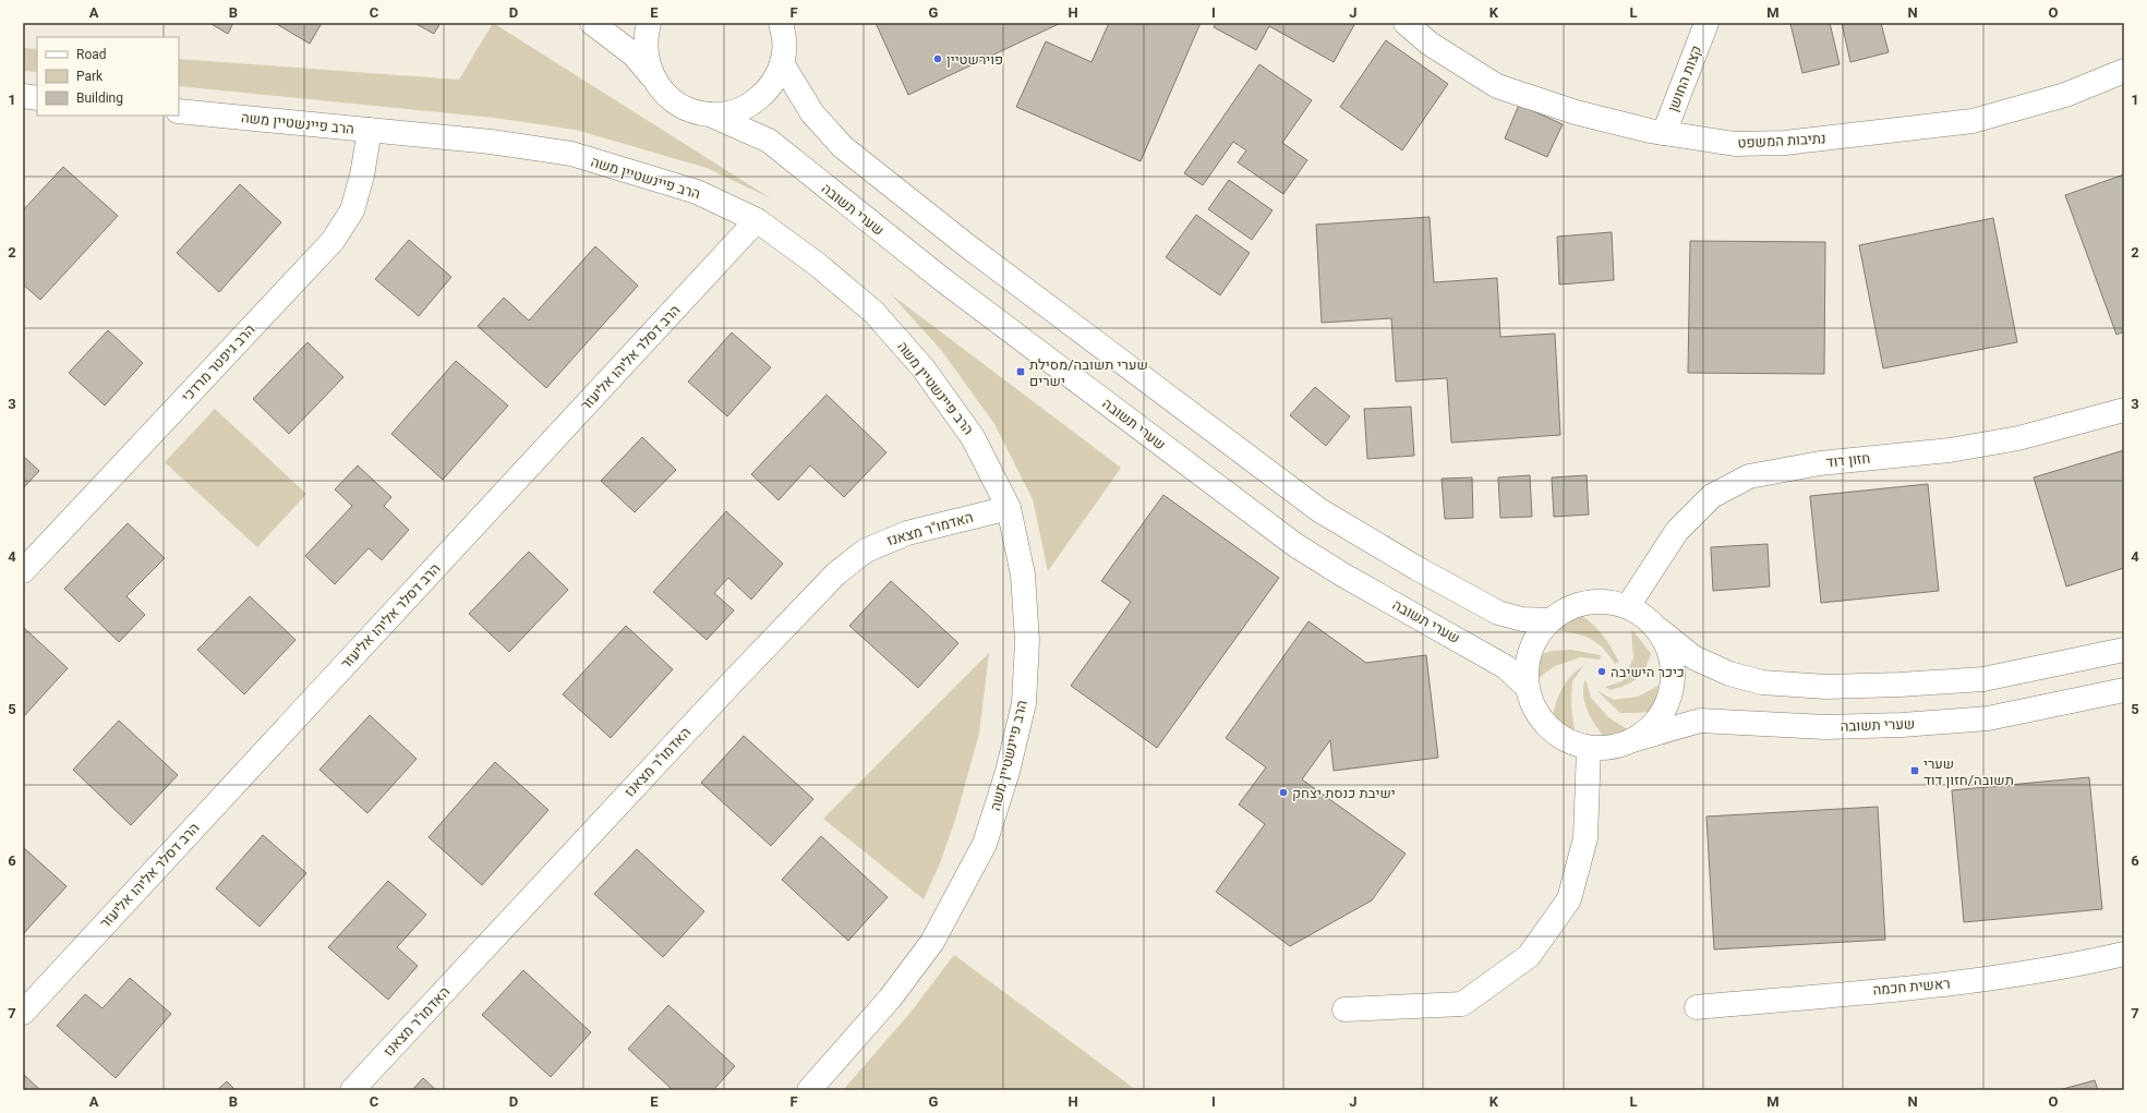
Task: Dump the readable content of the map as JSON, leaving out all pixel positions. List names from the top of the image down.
{
  "streets": {
    "street": [
      "קצות החושן",
      "הרב פיינשטיין משה",
      "נתיבות המשפט",
      "שערי תשובה",
      "הרב דסלר אליהו אליעזר",
      "הרב גיפטר מרדכי",
      "חזון דוד",
      "האדמו\"ר מצאנז",
      "ראשית חכמה"
    ]
  },
  "crossings": [
    ["קצות החושן", "נתיבות המשפט"],
    ["הרב פיינשטיין משה", "הרב דסלר אליהו אליעזר"],
    ["הרב פיינשטיין משה", "הרב גיפטר מרדכי"],
    ["הרב פיינשטיין משה", "האדמו\"ר מצאנז"],
    ["שערי תשובה", "חזון דוד"]
  ],
  "places": {
    "other": ["פוירשטיין", "כיכר הישיבה", "ישיבת כנסת יצחק"],
    "transit": ["שערי תשובה/מסילת ישרים", "שערי תשובה/חזון דוד"]
  },
  "legend": ["Road", "Park", "Building"],
  "grid": {
    "columns": [
      "A",
      "B",
      "C",
      "D",
      "E",
      "F",
      "G",
      "H",
      "I",
      "J",
      "K",
      "L",
      "M",
      "N",
      "O"
    ],
    "rows": [
      "1",
      "2",
      "3",
      "4",
      "5",
      "6",
      "7"
    ]
  }
}
